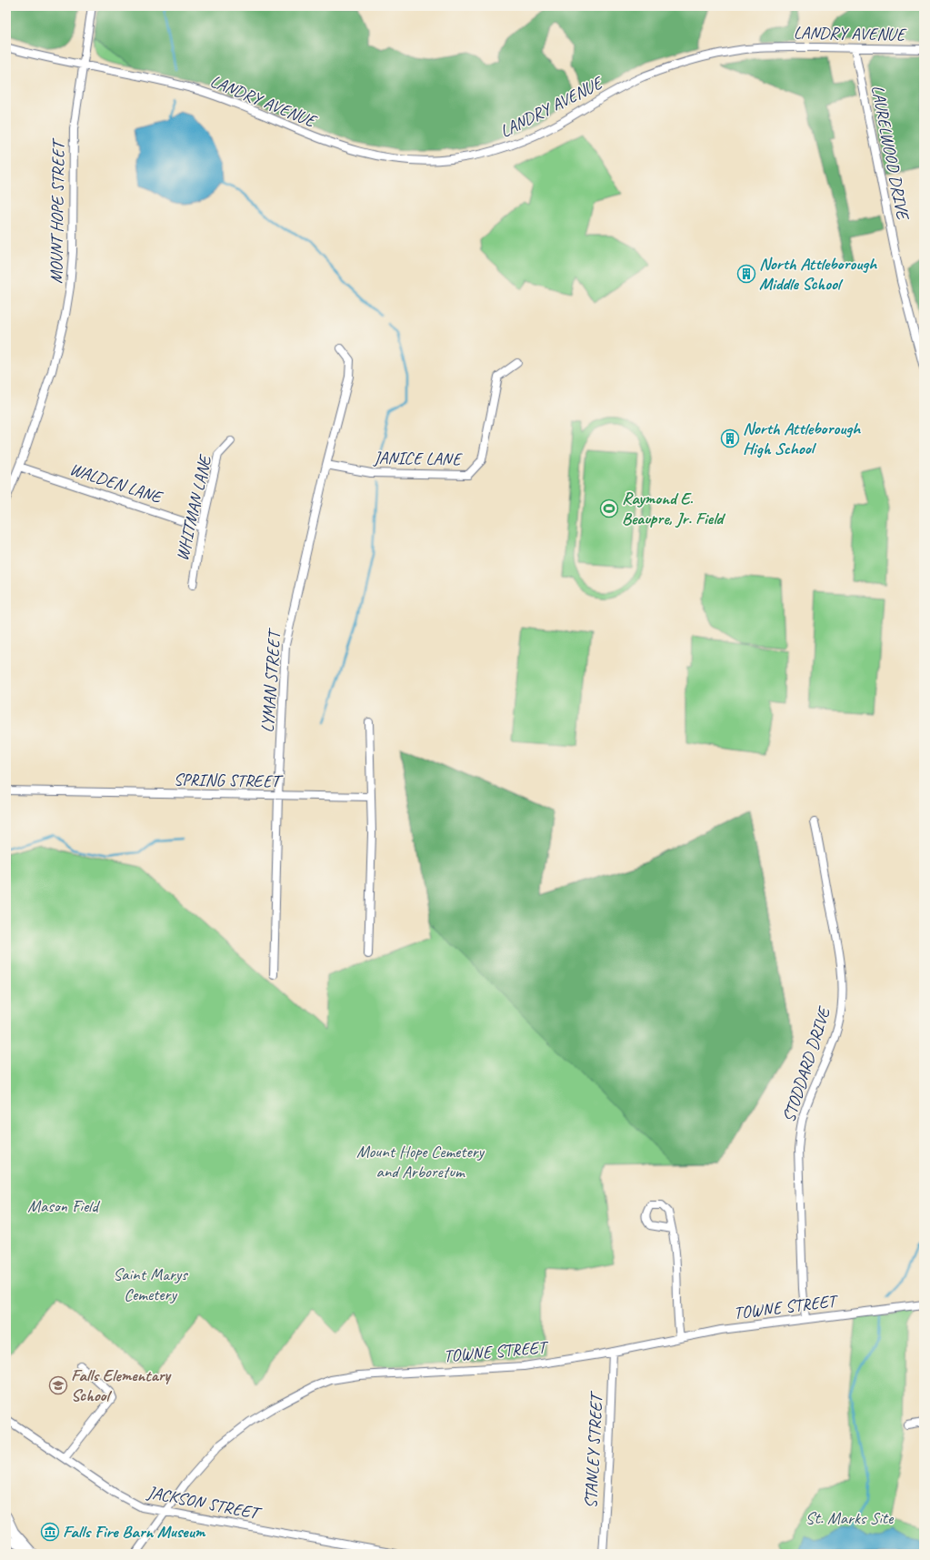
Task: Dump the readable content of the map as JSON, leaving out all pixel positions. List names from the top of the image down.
{
  "streets": {
    "street": [
      "LANDRY AVENUE",
      "LAURELWOOD DRIVE",
      "MOUNT HOPE STREET",
      "JANICE LANE",
      "WALDEN LANE",
      "WHITMAN LANE",
      "LYMAN STREET",
      "SPRING STREET",
      "STODDARD DRIVE",
      "TOWNE STREET",
      "STANLEY STREET",
      "JACKSON STREET"
    ]
  },
  "crossings": [
    ["LANDRY AVENUE", "LAURELWOOD DRIVE"],
    ["LANDRY AVENUE", "MOUNT HOPE STREET"],
    ["MOUNT HOPE STREET", "WALDEN LANE"],
    ["JANICE LANE", "LYMAN STREET"],
    ["WALDEN LANE", "WHITMAN LANE"],
    ["LYMAN STREET", "SPRING STREET"],
    ["STODDARD DRIVE", "TOWNE STREET"],
    ["TOWNE STREET", "STANLEY STREET"],
    ["TOWNE STREET", "JACKSON STREET"]
  ],
  "parks": [
    "Mount Hope Cemetery and Arboretum",
    "Mason Field",
    "Saint Marys Cemetery",
    "St. Marks Site"
  ],
  "places": {
    "building": ["North Attleborough Middle School", "North Attleborough High School"],
    "sports": ["Raymond E. Beaupre, Jr. Field"],
    "school or university": ["Falls Elementary School"],
    "museum": ["Falls Fire Barn Museum"]
  }
}
